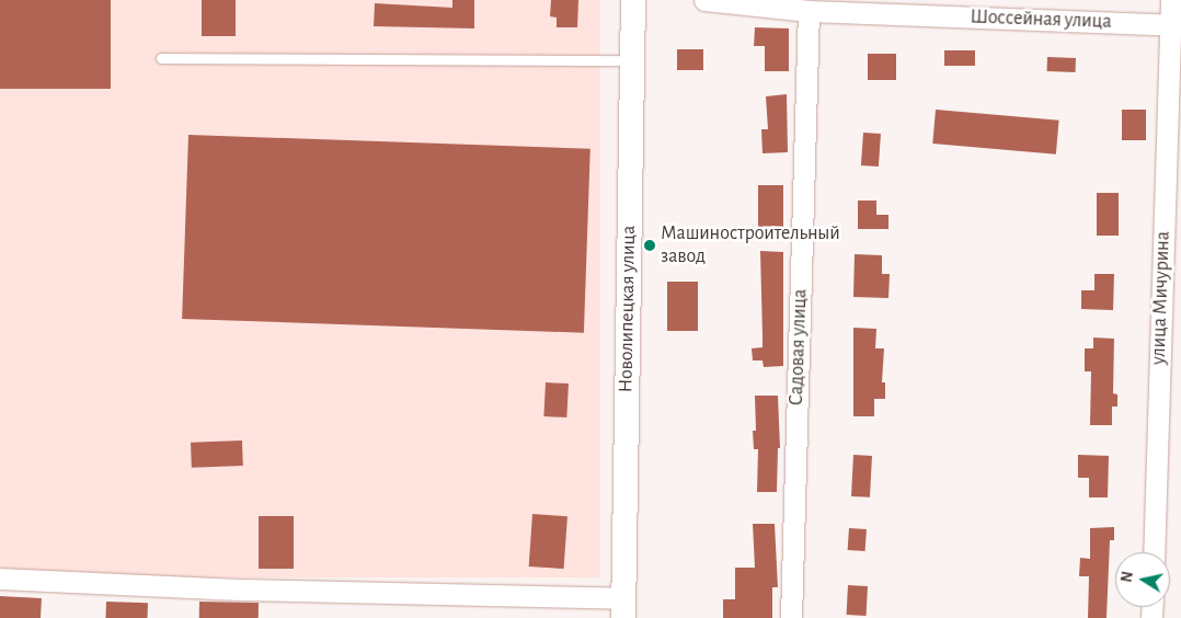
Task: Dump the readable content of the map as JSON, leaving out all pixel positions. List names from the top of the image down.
{
  "streets": {
    "street": [
      "Шоссейная улица",
      "улица Мичурина",
      "Новолипецкая улица",
      "Садовая улица"
    ]
  },
  "crossings": [
    ["Шоссейная улица", "улица Мичурина"],
    ["Шоссейная улица", "Садовая улица"]
  ],
  "places": ["Машиностроительный завод"],
  "north": "left"
}
